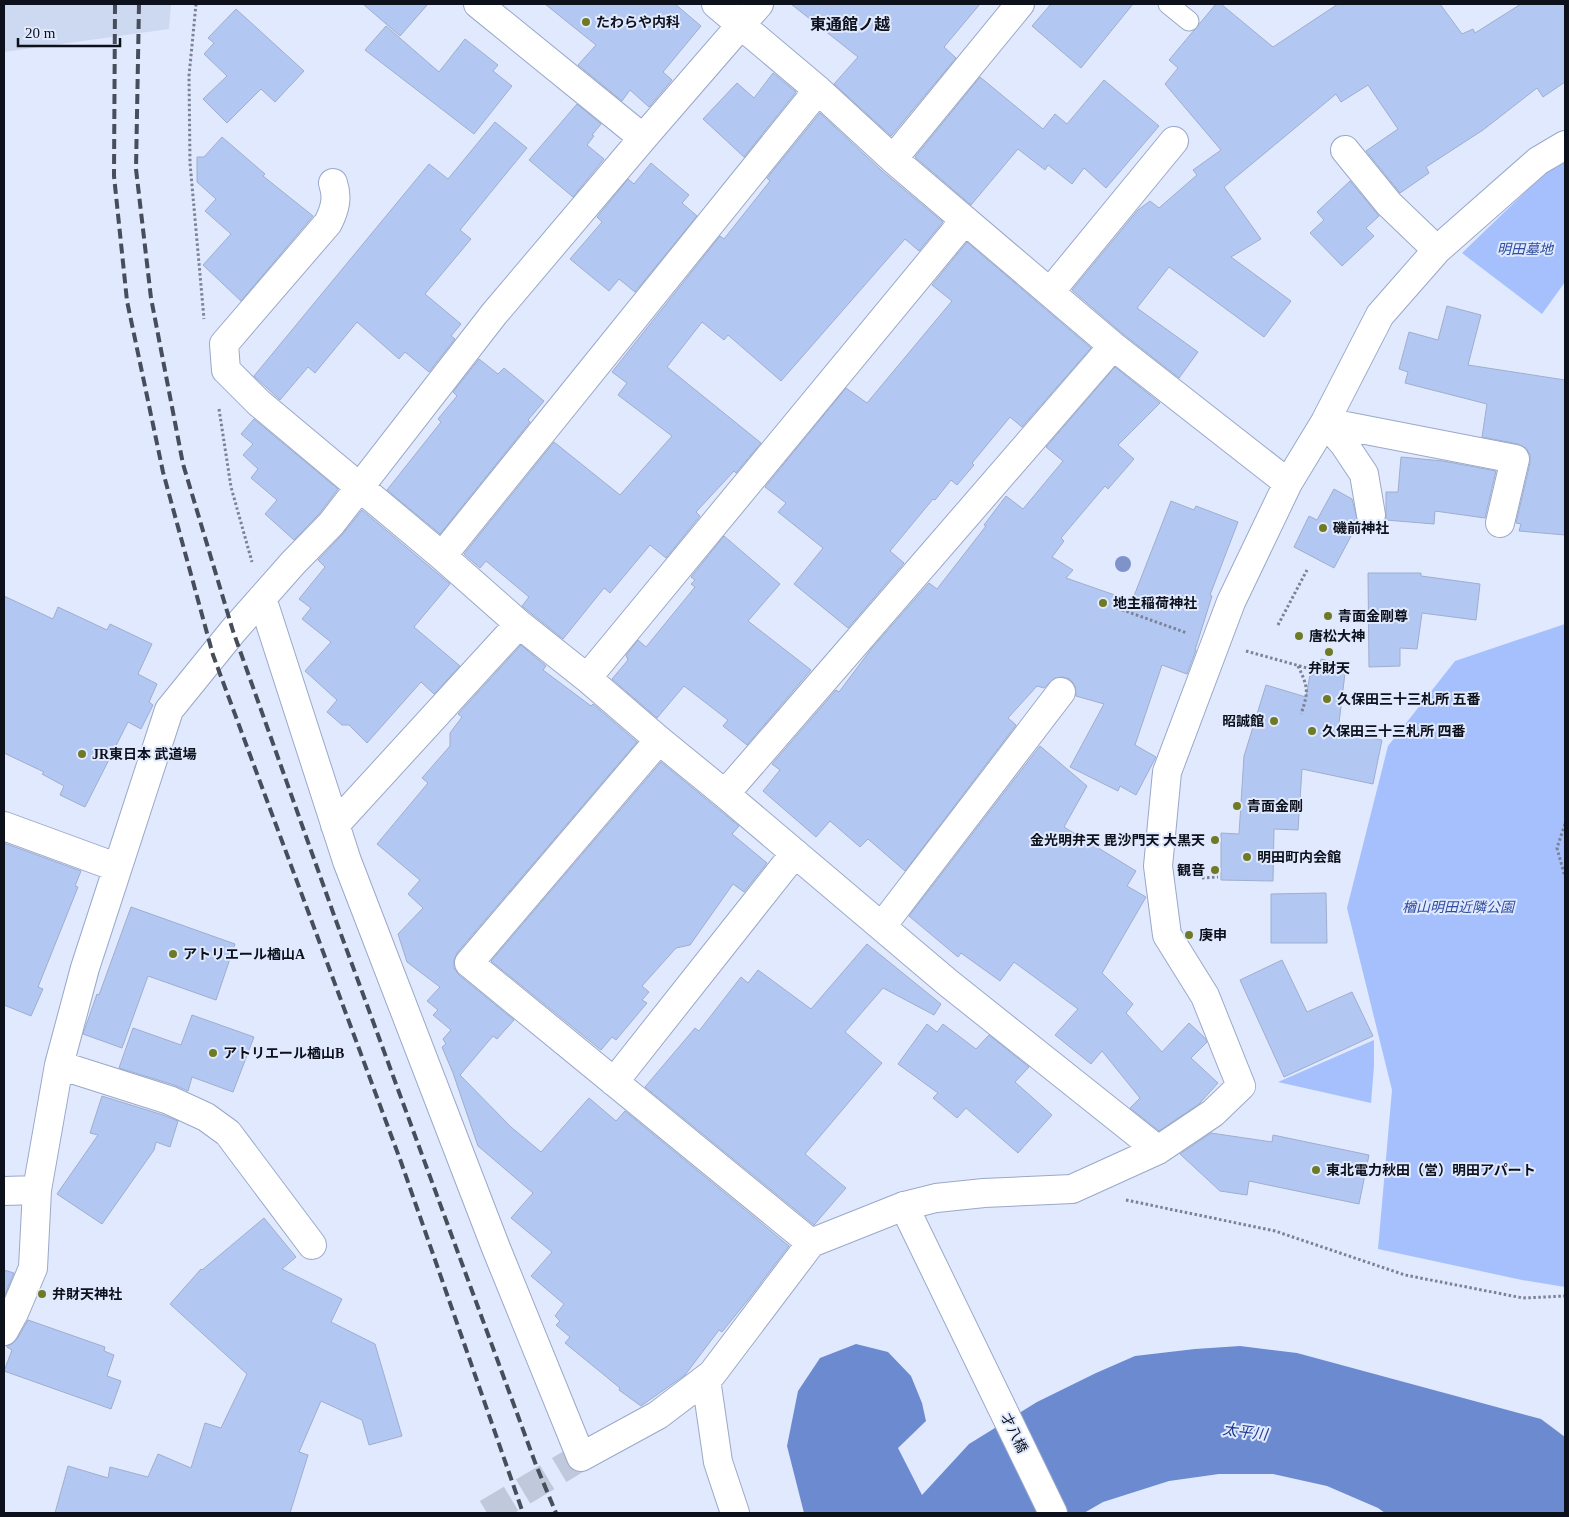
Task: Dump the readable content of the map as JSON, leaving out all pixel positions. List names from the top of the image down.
{
  "streets": {
    "street": ["才八橋"]
  },
  "districts": ["東通館ノ越"],
  "water": ["太平川"],
  "parks": ["明田墓地", "楢山明田近隣公園"],
  "places": [
    "たわらや内科",
    "磯前神社",
    "地主稲荷神社",
    "青面金剛尊",
    "唐松大神",
    "弁財天",
    "久保田三十三札所 五番",
    "昭誠館",
    "久保田三十三札所 四番",
    "JR東日本 武道場",
    "青面金剛",
    "金光明弁天 毘沙門天 大黒天",
    "明田町内会館",
    "観音",
    "庚申",
    "アトリエール楢山A",
    "アトリエール楢山B",
    "東北電力秋田（営）明田アパート",
    "弁財天神社"
  ],
  "scale_bar": "20 m"
}
